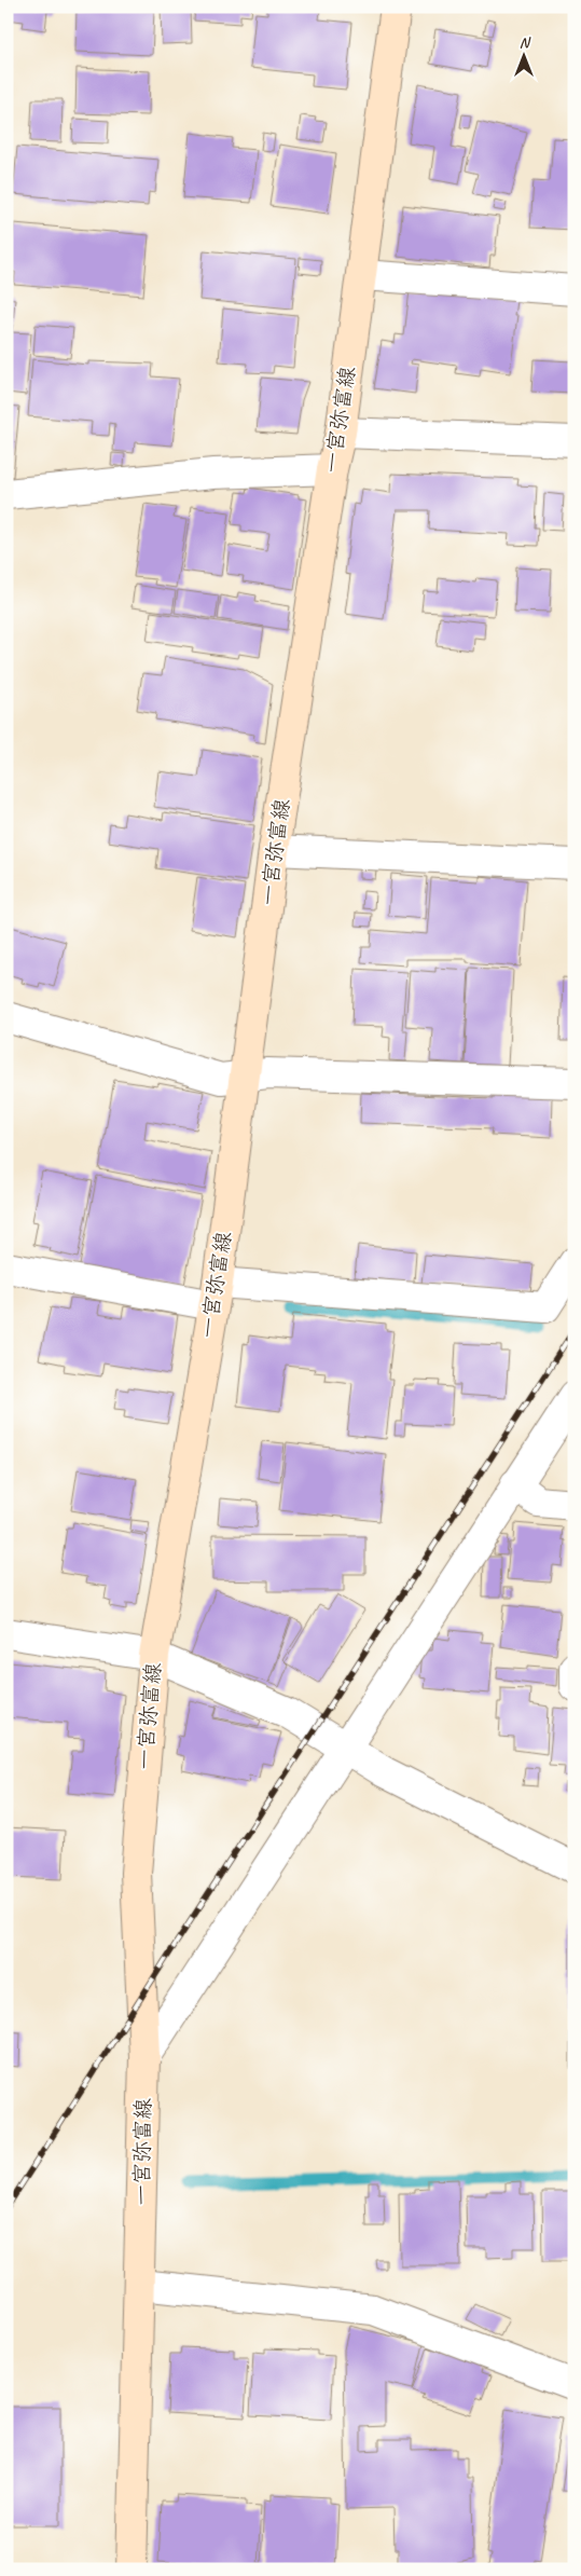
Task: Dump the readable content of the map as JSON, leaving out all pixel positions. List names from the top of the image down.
{
  "streets": {
    "main road": ["一宮弥富線"]
  },
  "north": "top"
}
